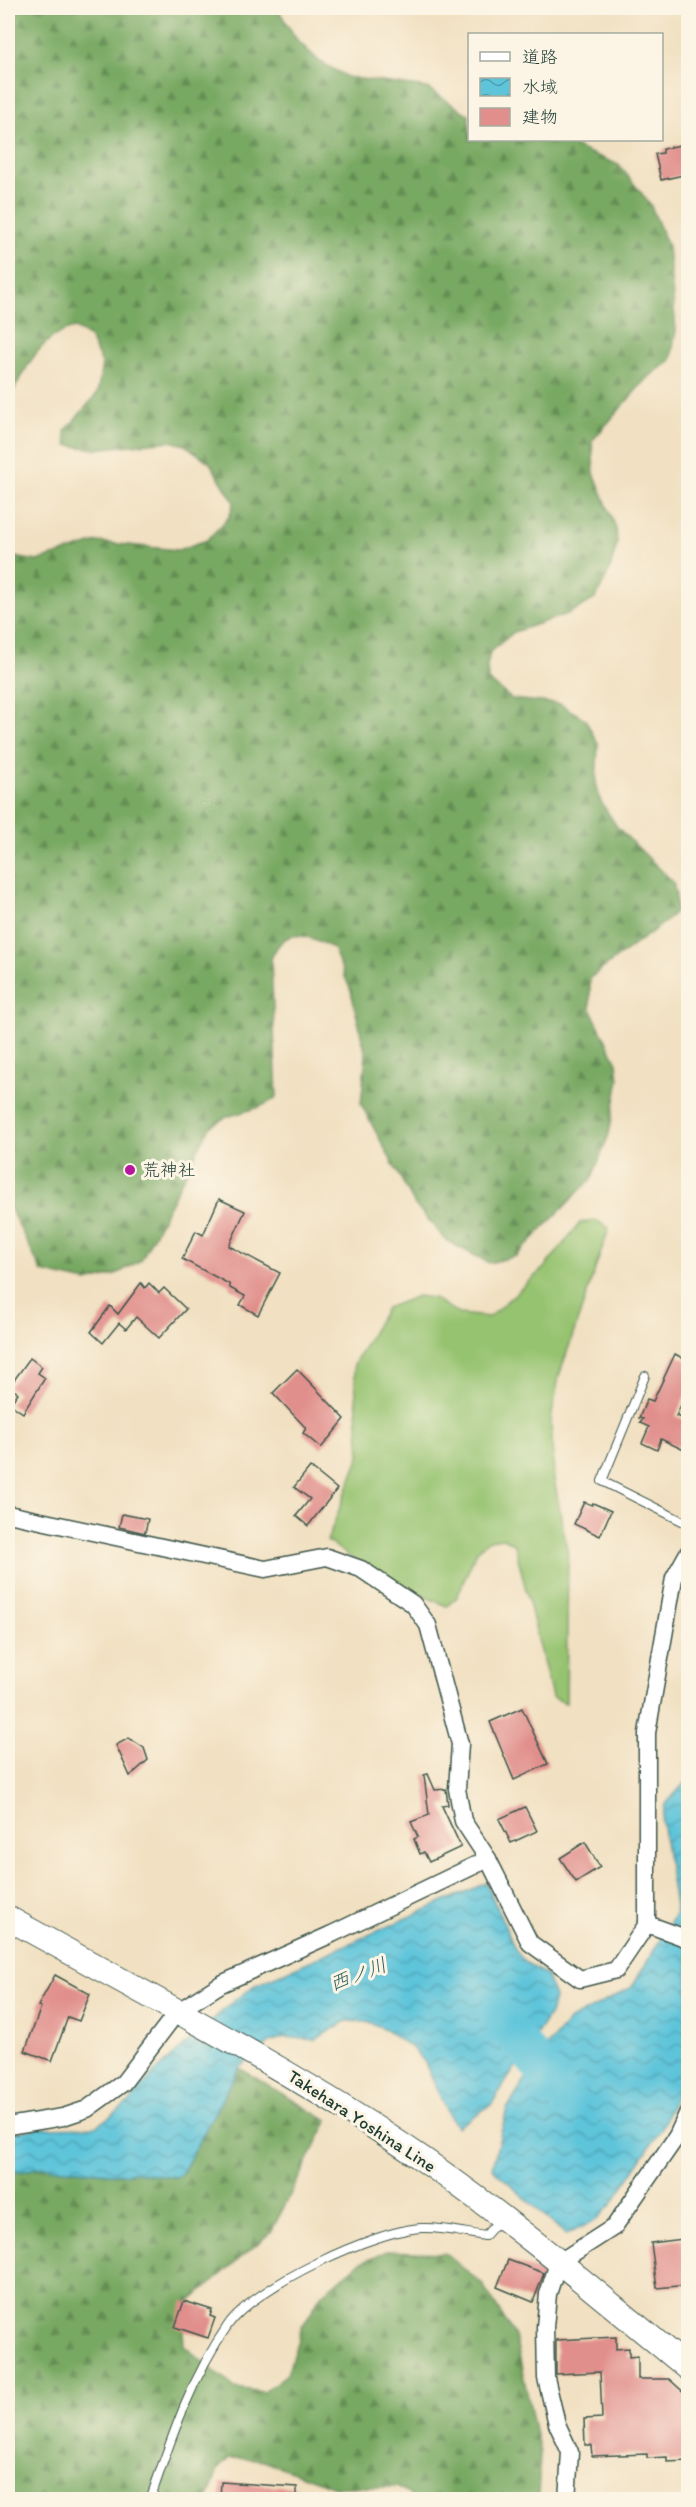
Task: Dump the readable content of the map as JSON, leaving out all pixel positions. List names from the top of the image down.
{
  "streets": {
    "main road": ["Takehara Yoshina Line"]
  },
  "water": ["西ノ川"],
  "places": ["荒神社"],
  "legend": ["道路", "水域", "建物"]
}
